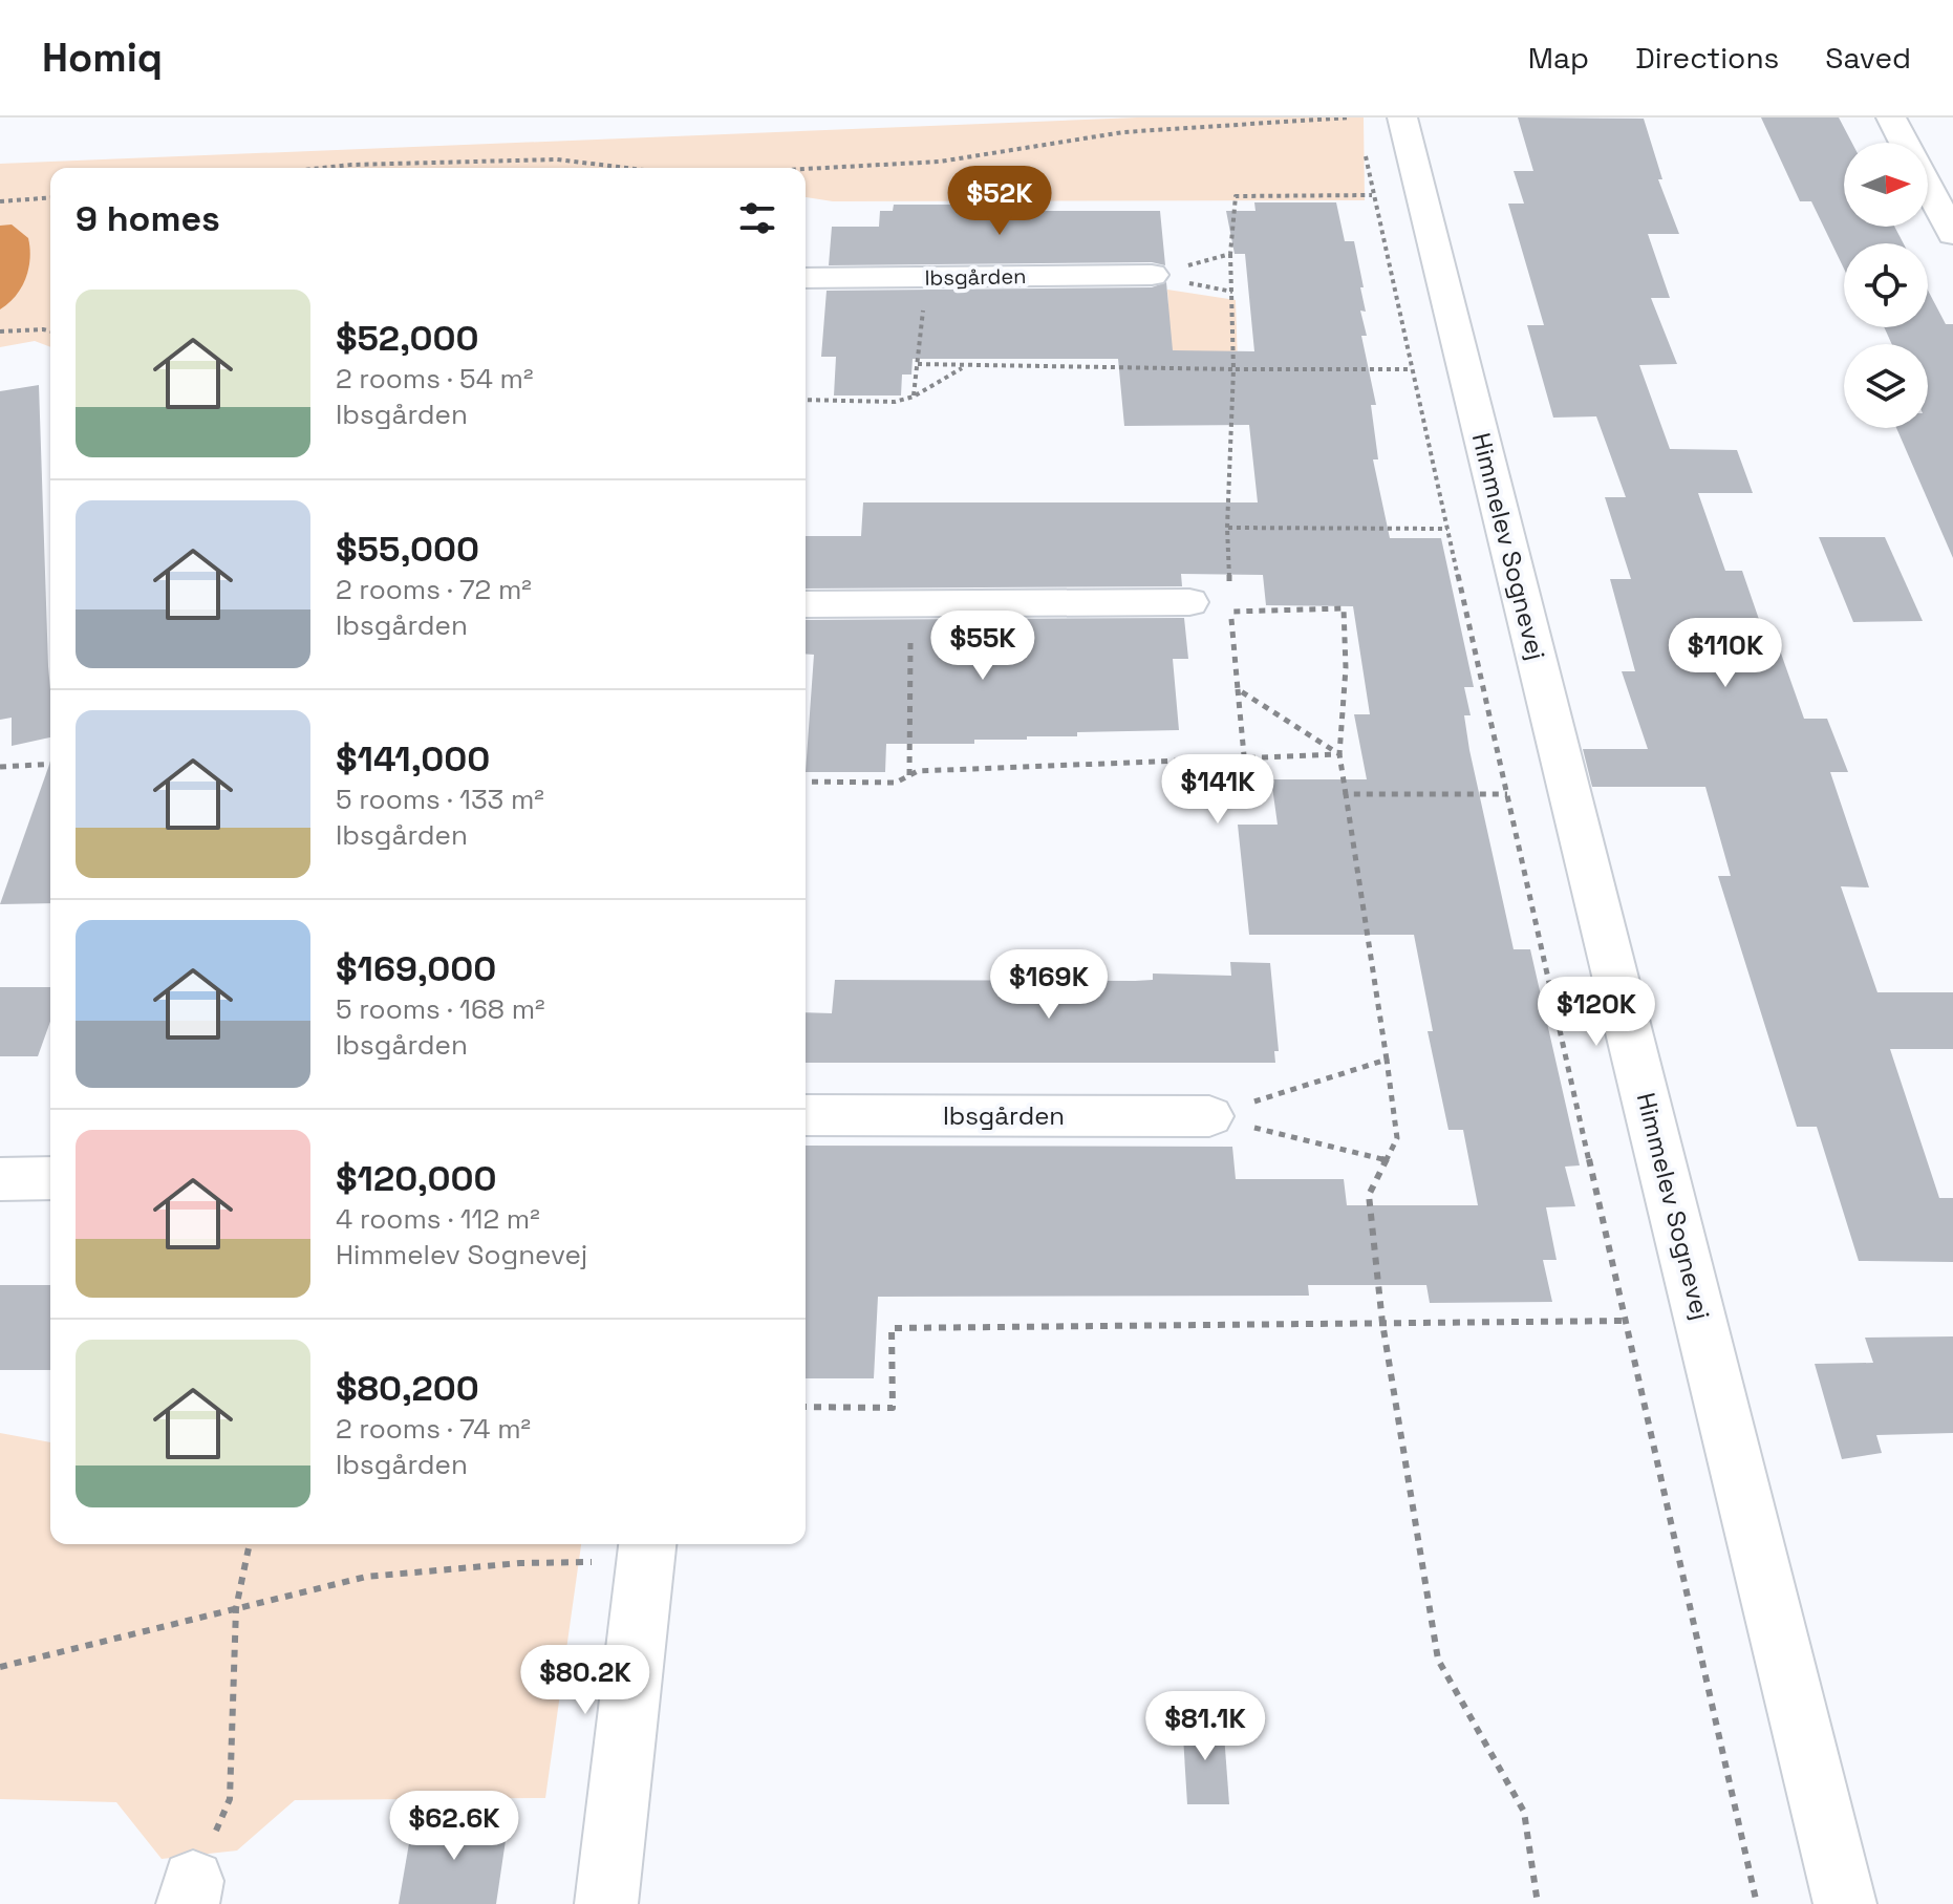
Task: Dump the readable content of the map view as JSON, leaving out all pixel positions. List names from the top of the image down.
{
  "streets": {
    "street": ["Ibsgården", "Himmelev Sognevej"]
  },
  "north": "right",
  "page": {
    "header": "Homiq",
    "nav": ["Map", "Directions", "Saved"],
    "price": [
      "$52K",
      "$55K",
      "$110K",
      "$141K",
      "$169K",
      "$120K",
      "$80.2K",
      "$81.1K",
      "$62.6K"
    ],
    "heading": "9 homes",
    "list": [
      {
        "name": "$52,000",
        "note": "2 rooms · 54 m² · Ibsgården"
      },
      {
        "name": "$55,000",
        "note": "2 rooms · 72 m² · Ibsgården"
      },
      {
        "name": "$141,000",
        "note": "5 rooms · 133 m² · Ibsgården"
      },
      {
        "name": "$169,000",
        "note": "5 rooms · 168 m² · Ibsgården"
      },
      {
        "name": "$120,000",
        "note": "4 rooms · 112 m² · Himmelev Sognevej"
      },
      {
        "name": "$80,200",
        "note": "2 rooms · 74 m² · Ibsgården"
      }
    ]
  }
}
